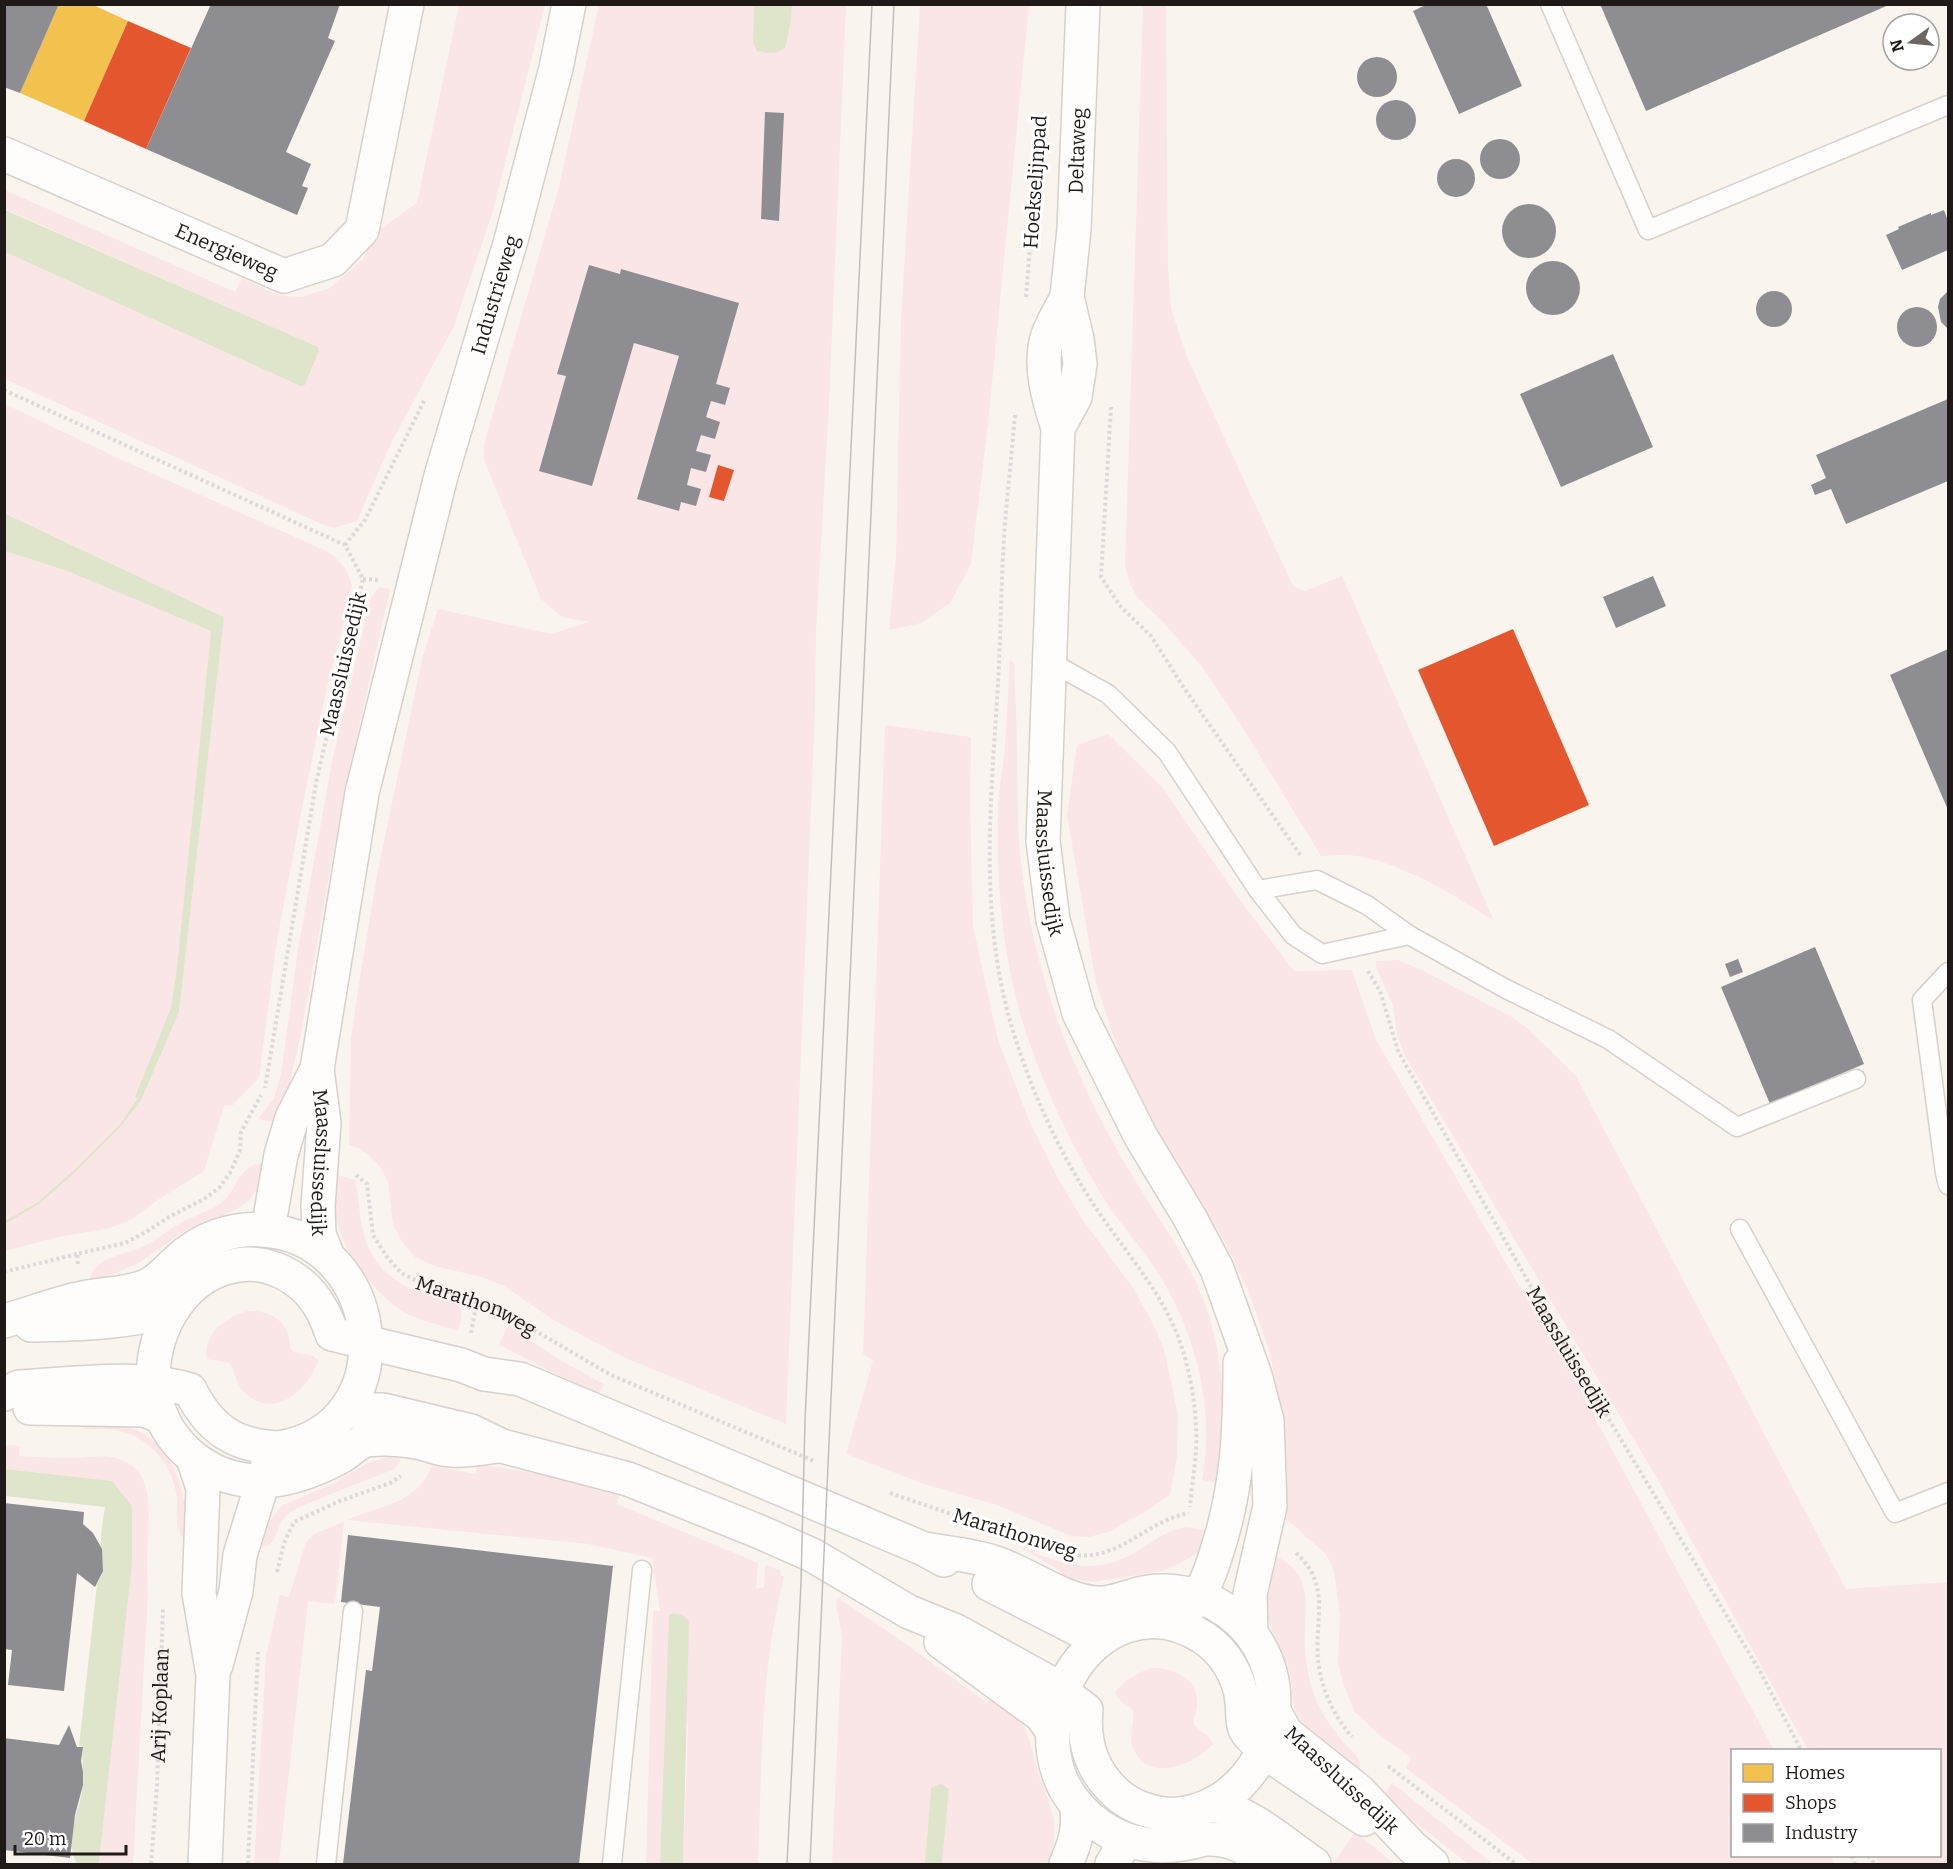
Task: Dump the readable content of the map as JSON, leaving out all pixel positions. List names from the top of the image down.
{
  "streets": {
    "main road": [
      "Deltaweg",
      "Energieweg",
      "Industrieweg",
      "Maassluissedijk",
      "Marathonweg"
    ],
    "path": ["Hoekselijnpad", "Arij Koplaan"]
  },
  "crossings": [
    ["Deltaweg", "Maassluissedijk"],
    ["Industrieweg", "Maassluissedijk"],
    ["Maassluissedijk", "Marathonweg"]
  ],
  "legend": ["Homes", "Shops", "Industry"],
  "scale_bar": "20 m",
  "north": "left"
}
